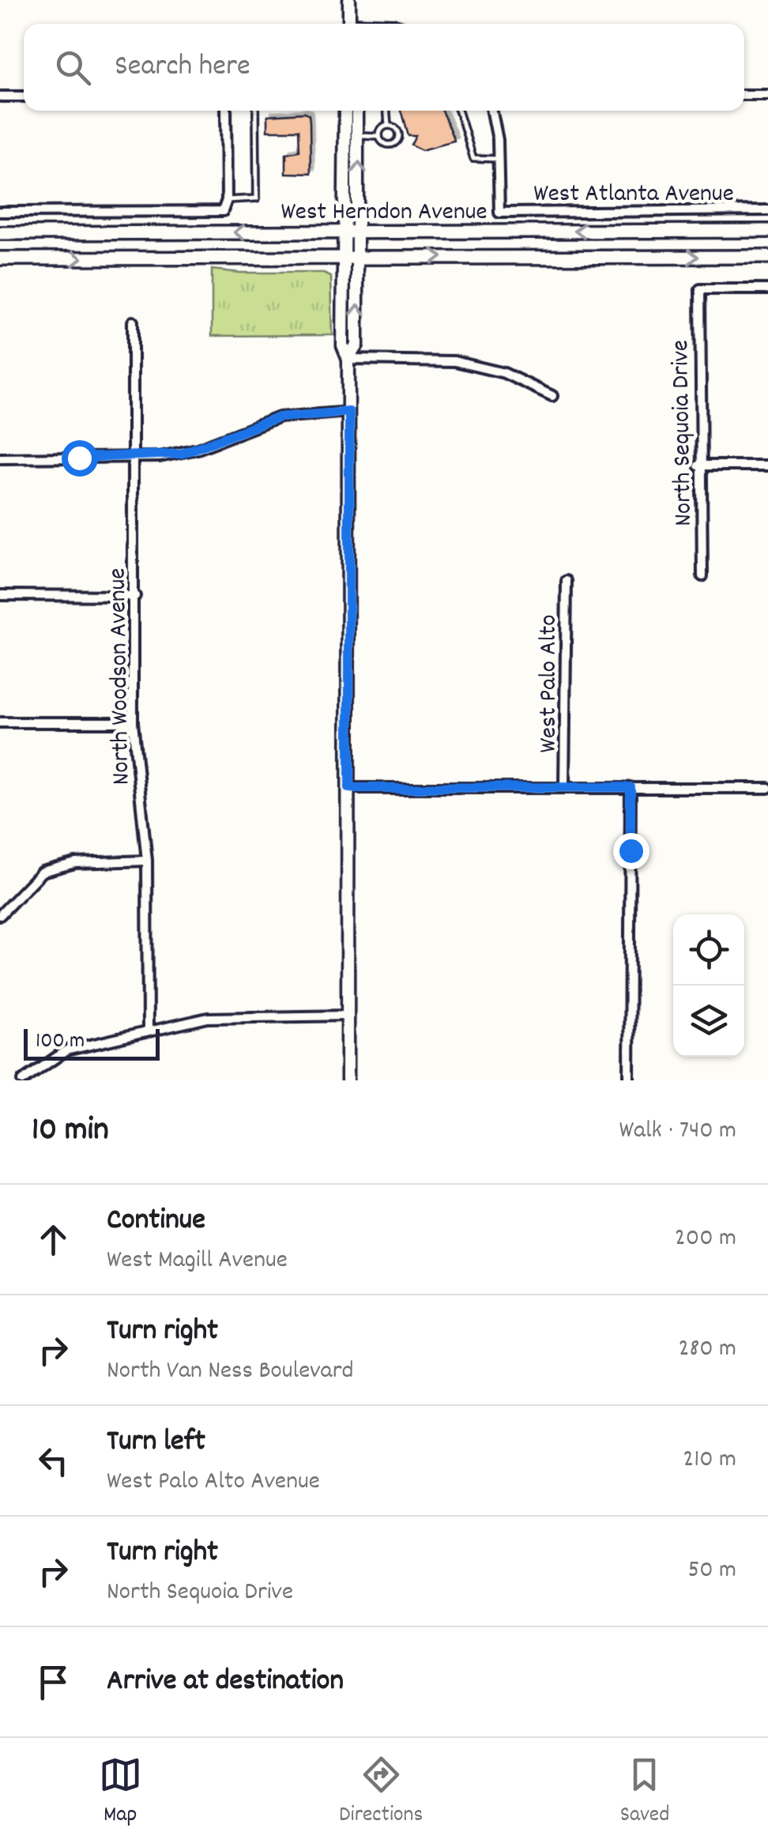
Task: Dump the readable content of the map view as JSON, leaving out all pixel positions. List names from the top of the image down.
{
  "streets": {
    "main road": ["West Herndon Avenue"],
    "street": [
      "West Atlanta Avenue",
      "North Sequoia Drive",
      "North Woodson Avenue",
      "West Palo Alto"
    ]
  },
  "scale_bar": "100 m",
  "page": {
    "search": "Search here",
    "scale": "100 m",
    "heading": ["10 min", "Walk · 740 m"],
    "list": [
      ["Continue", "West Magill Avenue", "200 m"],
      ["Turn right", "North Van Ness Boulevard", "280 m"],
      ["Turn left", "West Palo Alto Avenue", "210 m"],
      ["Turn right", "North Sequoia Drive", "50 m"],
      "Arrive at destination"
    ],
    "nav": ["Map", "Directions", "Saved"]
  }
}
